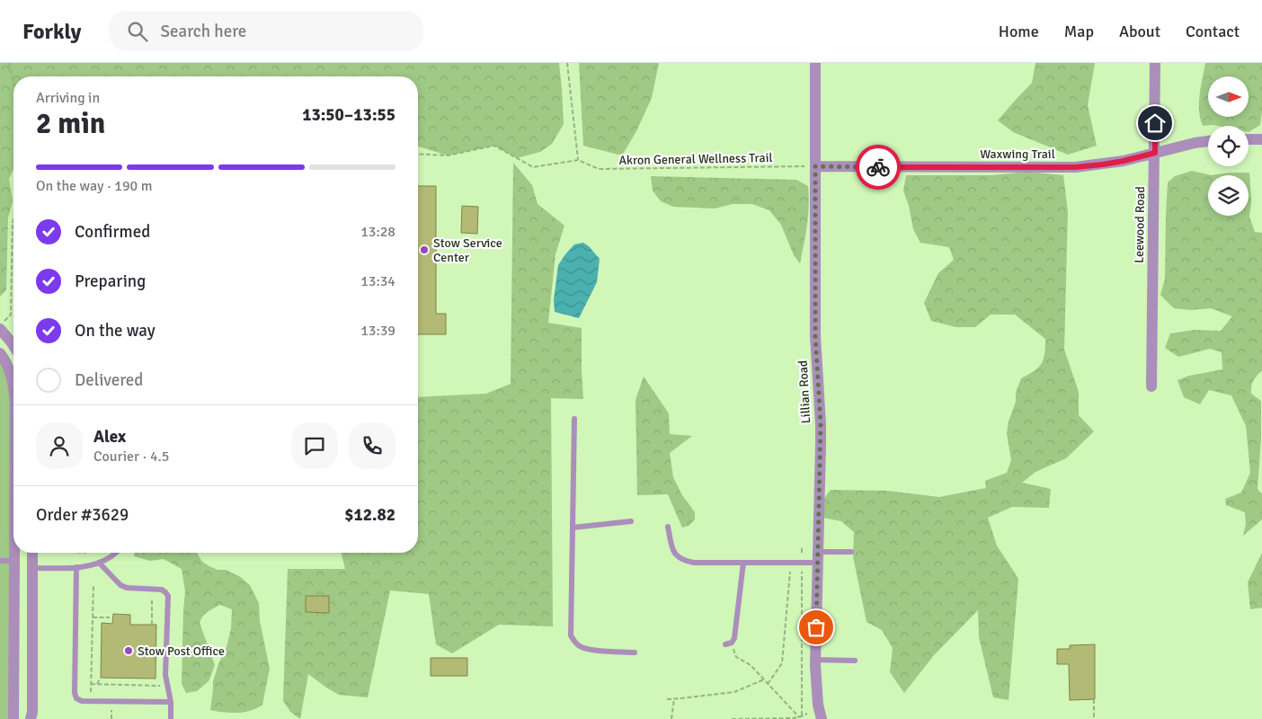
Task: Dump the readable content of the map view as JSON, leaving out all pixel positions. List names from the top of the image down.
{
  "streets": {
    "street": ["Waxwing Trail", "Leewood Road", "Lillian Road"],
    "path": ["Akron General Wellness Trail"]
  },
  "crossings": [
    ["Waxwing Trail", "Akron General Wellness Trail"],
    ["Waxwing Trail", "Leewood Road"],
    ["Waxwing Trail", "Lillian Road"],
    ["Akron General Wellness Trail", "Lillian Road"]
  ],
  "places": ["Stow Service Center", "Stow Post Office"],
  "north": "right",
  "page": {
    "header": "Forkly",
    "search": "Search here",
    "nav": [
      "Home",
      "Map",
      "About",
      "Contact"
    ],
    "heading": ["2 min", "Arriving in", "13:50–13:55"],
    "panel": [
      "Alex",
      "Courier · 4.5",
      "Order #3629",
      "$12.82"
    ],
    "bar": "On the way · 190 m",
    "list": [
      ["Confirmed", "13:28"],
      ["Preparing", "13:34"],
      ["On the way", "13:39"],
      "Delivered"
    ]
  }
}
